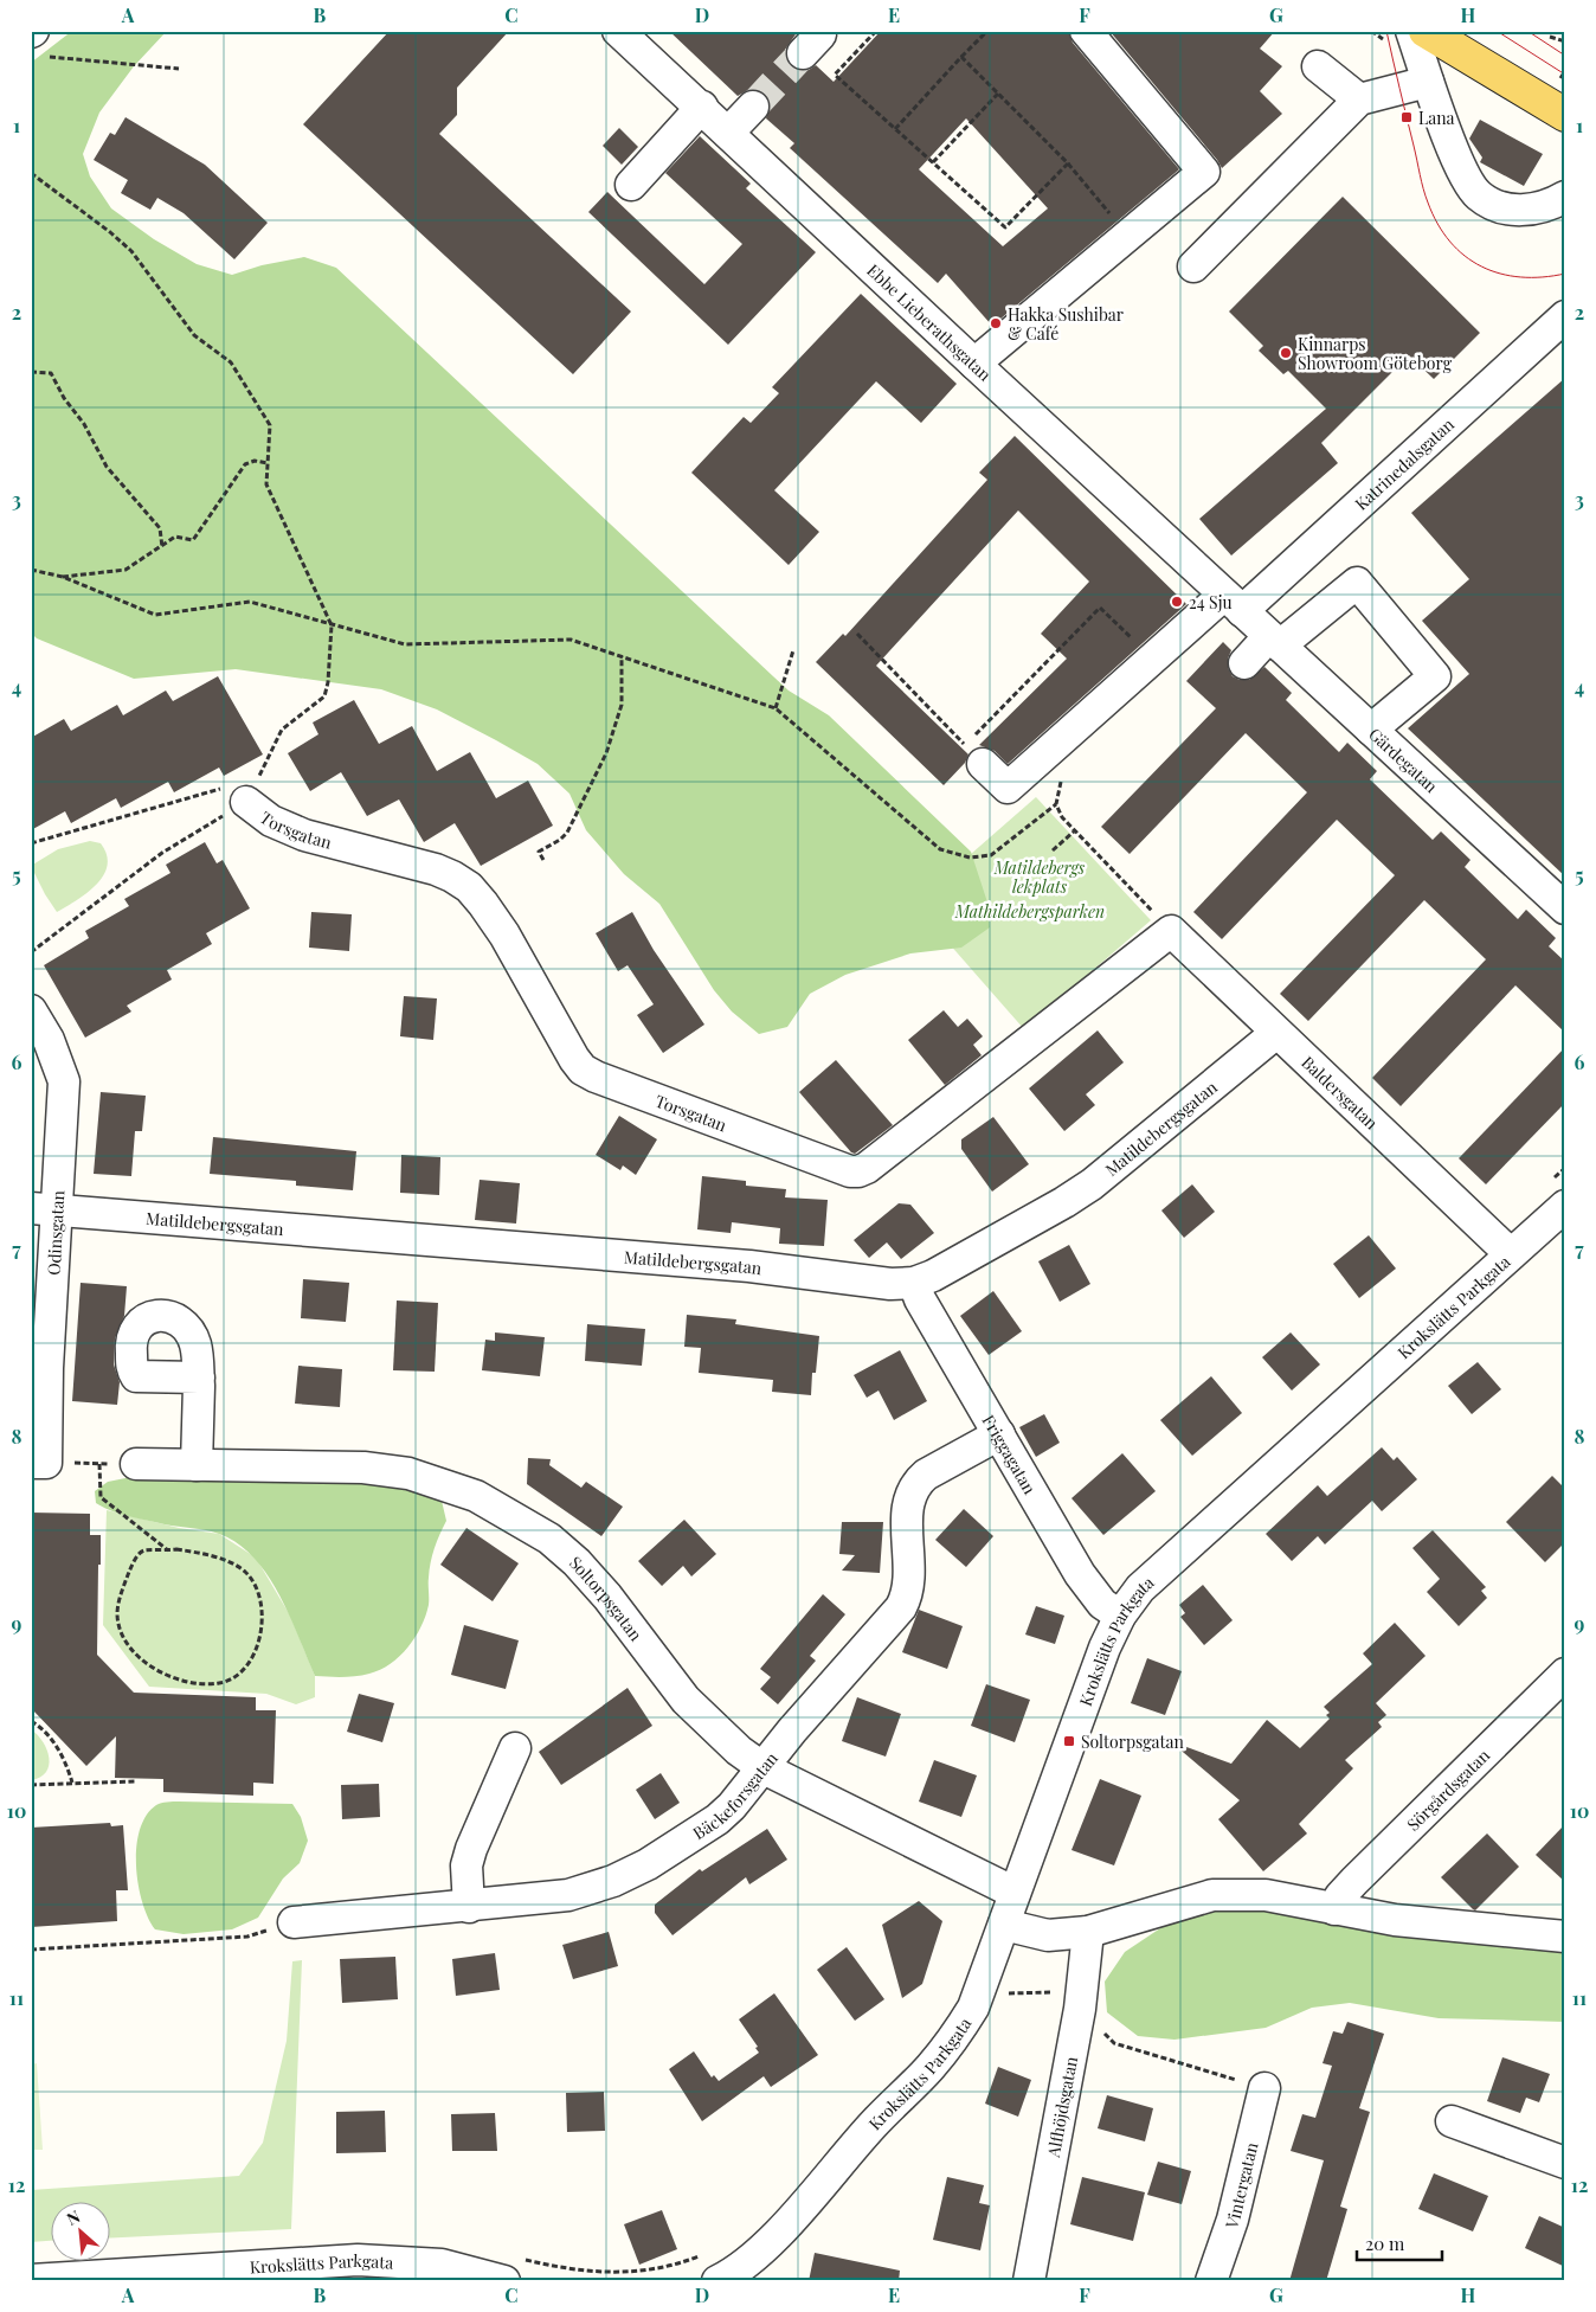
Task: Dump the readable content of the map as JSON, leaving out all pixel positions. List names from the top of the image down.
{
  "streets": {
    "street": [
      "Ebbe Lieberathsgatan",
      "Katrinedalsgatan",
      "Gärdegatan",
      "Torsgatan",
      "Baldersgatan",
      "Matildebergsgatan",
      "Odinsgatan",
      "Krokslätts Parkgata",
      "Friggagatan",
      "Soltorpsgatan",
      "Sörgårdsgatan",
      "Bäckeforsgatan",
      "Alfhöjdsgatan",
      "Vintergatan"
    ]
  },
  "crossings": [
    ["Ebbe Lieberathsgatan", "Katrinedalsgatan"],
    ["Ebbe Lieberathsgatan", "Gärdegatan"],
    ["Katrinedalsgatan", "Gärdegatan"],
    ["Torsgatan", "Baldersgatan"],
    ["Baldersgatan", "Matildebergsgatan"],
    ["Baldersgatan", "Krokslätts Parkgata"],
    ["Matildebergsgatan", "Odinsgatan"],
    ["Matildebergsgatan", "Friggagatan"],
    ["Krokslätts Parkgata", "Friggagatan"],
    ["Krokslätts Parkgata", "Soltorpsgatan"],
    ["Friggagatan", "Bäckeforsgatan"],
    ["Soltorpsgatan", "Bäckeforsgatan"]
  ],
  "parks": ["Matildebergs lekplats", "Mathildebergsparken"],
  "places": {
    "transit": ["Lana", "Soltorpsgatan"],
    "other": ["Hakka Sushibar & Café", "Kinnarps Showroom Göteborg", "24 Sju"]
  },
  "scale_bar": "20 m",
  "north": "top left",
  "grid": {
    "columns": [
      "A",
      "B",
      "C",
      "D",
      "E",
      "F",
      "G",
      "H"
    ],
    "rows": [
      "1",
      "2",
      "3",
      "4",
      "5",
      "6",
      "7",
      "8",
      "9",
      "10",
      "11",
      "12"
    ]
  }
}
